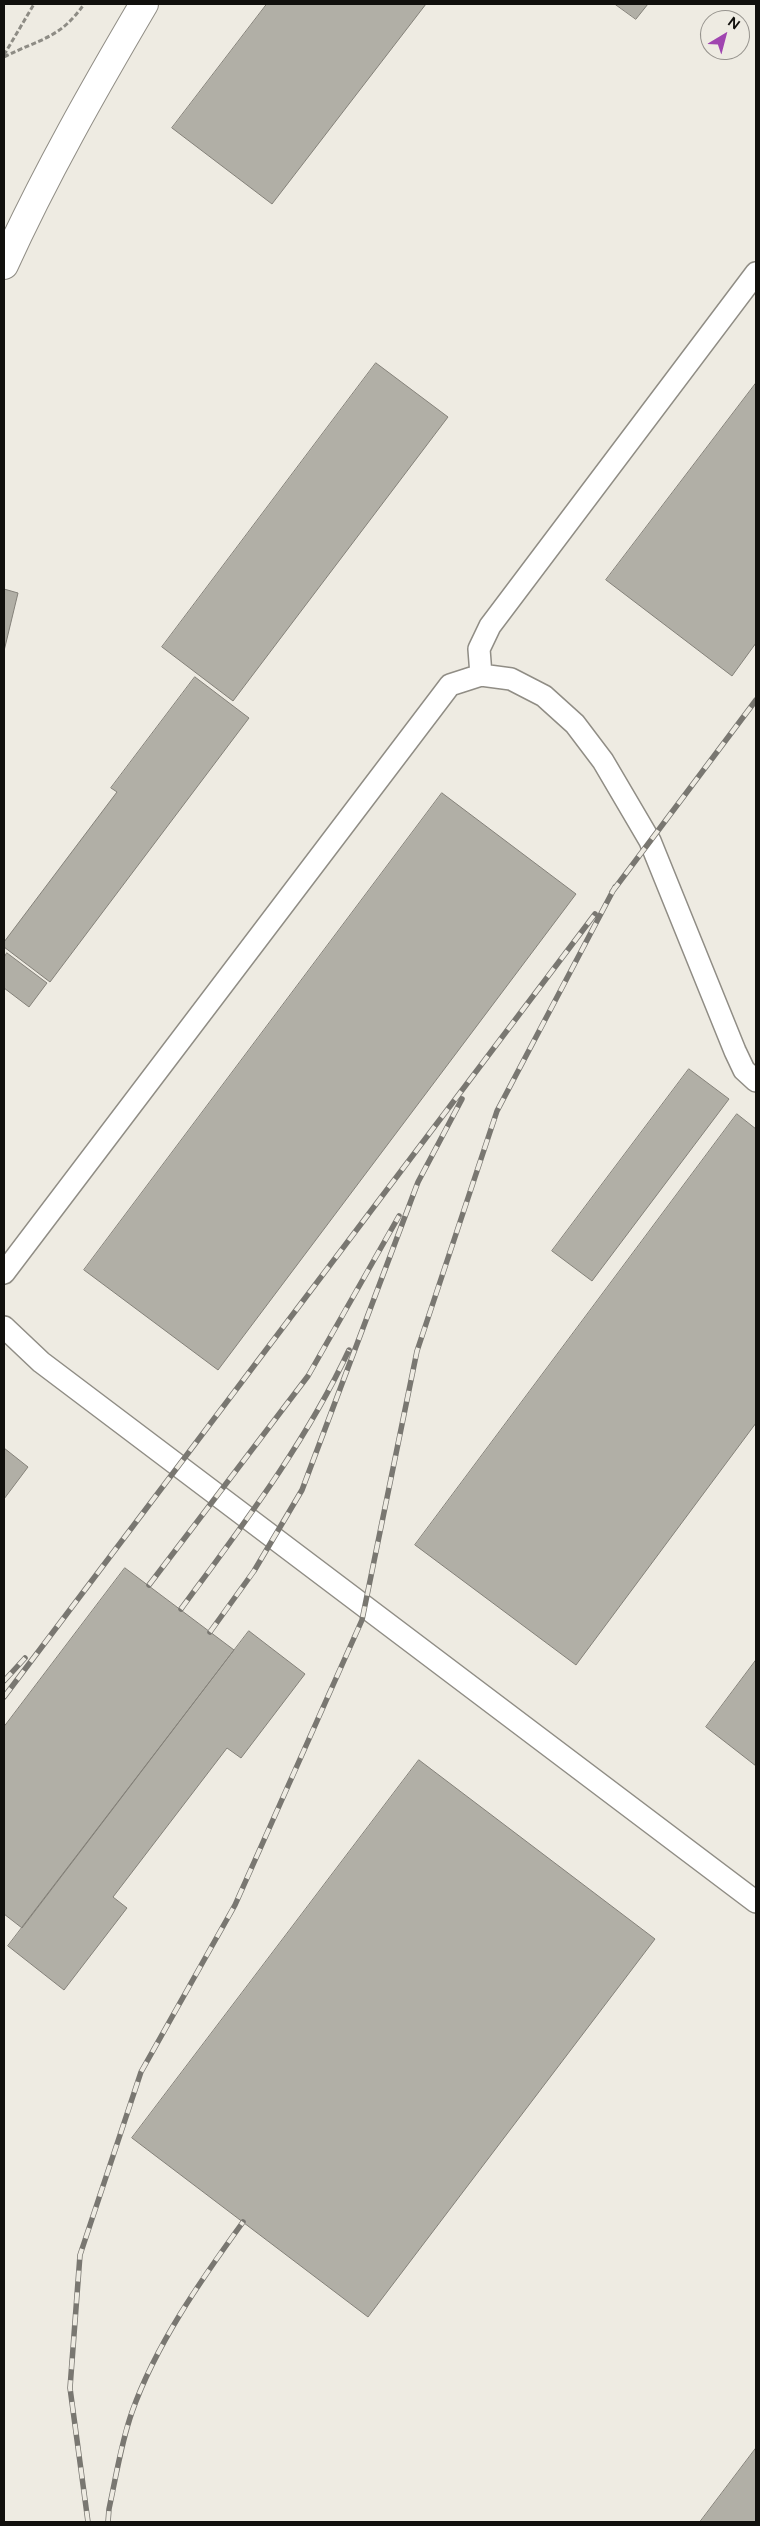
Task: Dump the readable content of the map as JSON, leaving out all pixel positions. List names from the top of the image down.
{
  "north": "top right"
}
